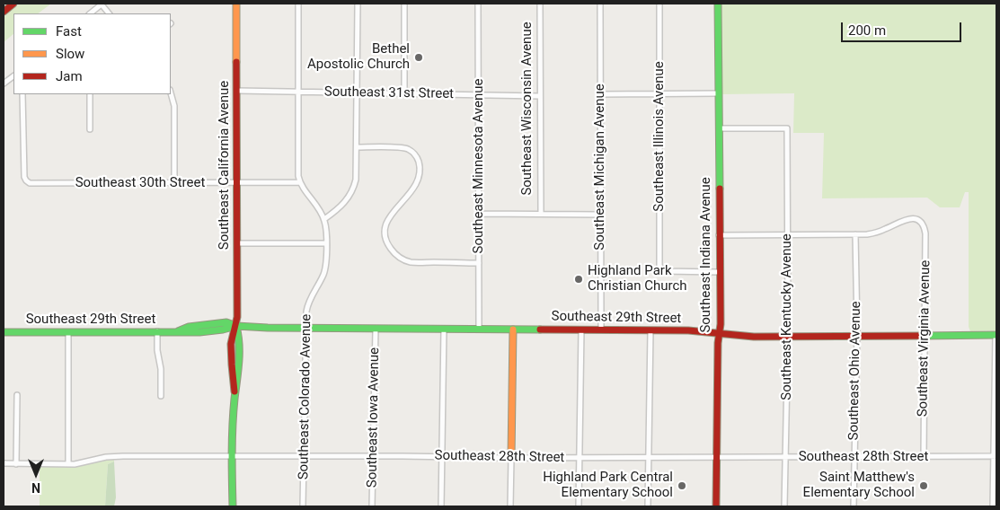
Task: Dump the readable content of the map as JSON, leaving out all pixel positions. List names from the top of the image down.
{
  "streets": {
    "main road": ["Southeast California Avenue", "Southeast Indiana Avenue", "Southeast 29th Street"],
    "street": [
      "Southeast 31st Street",
      "Southeast Wisconsin Avenue",
      "Southeast Illinois Avenue",
      "Southeast Minnesota Avenue",
      "Southeast Michigan Avenue",
      "Southeast 30th Street",
      "Southeast Kentucky Avenue",
      "Southeast Virginia Avenue",
      "Southeast Ohio Avenue",
      "Southeast Colorado Avenue",
      "Southeast Iowa Avenue",
      "Southeast 28th Street"
    ]
  },
  "crossings": [
    ["Southeast 31st Street", "Southeast Wisconsin Avenue"],
    ["Southeast 31st Street", "Southeast California Avenue"],
    ["Southeast 31st Street", "Southeast Minnesota Avenue"],
    ["Southeast 31st Street", "Southeast Colorado Avenue"],
    ["Southeast Illinois Avenue", "Southeast Indiana Avenue"],
    ["Southeast California Avenue", "Southeast 30th Street"],
    ["Southeast California Avenue", "Southeast 29th Street"],
    ["Southeast California Avenue", "Southeast 28th Street"],
    ["Southeast Minnesota Avenue", "Southeast 29th Street"],
    ["Southeast Michigan Avenue", "Southeast 29th Street"],
    ["Southeast 30th Street", "Southeast Colorado Avenue"],
    ["Southeast Indiana Avenue", "Southeast Kentucky Avenue"],
    ["Southeast Indiana Avenue", "Southeast 29th Street"],
    ["Southeast Indiana Avenue", "Southeast 28th Street"],
    ["Southeast Kentucky Avenue", "Southeast 29th Street"],
    ["Southeast Kentucky Avenue", "Southeast 28th Street"],
    ["Southeast 29th Street", "Southeast Virginia Avenue"],
    ["Southeast 29th Street", "Southeast Ohio Avenue"],
    ["Southeast 29th Street", "Southeast Colorado Avenue"],
    ["Southeast 29th Street", "Southeast Iowa Avenue"],
    ["Southeast Virginia Avenue", "Southeast Ohio Avenue"],
    ["Southeast Virginia Avenue", "Southeast 28th Street"],
    ["Southeast Ohio Avenue", "Southeast 28th Street"],
    ["Southeast Colorado Avenue", "Southeast 28th Street"],
    ["Southeast Iowa Avenue", "Southeast 28th Street"]
  ],
  "places": [
    "Bethel Apostolic Church",
    "Highland Park Christian Church",
    "Highland Park Central Elementary School",
    "Saint Matthew's Elementary School"
  ],
  "legend": ["Fast", "Slow", "Jam"],
  "scale_bar": "200 m",
  "north": "bottom"
}
